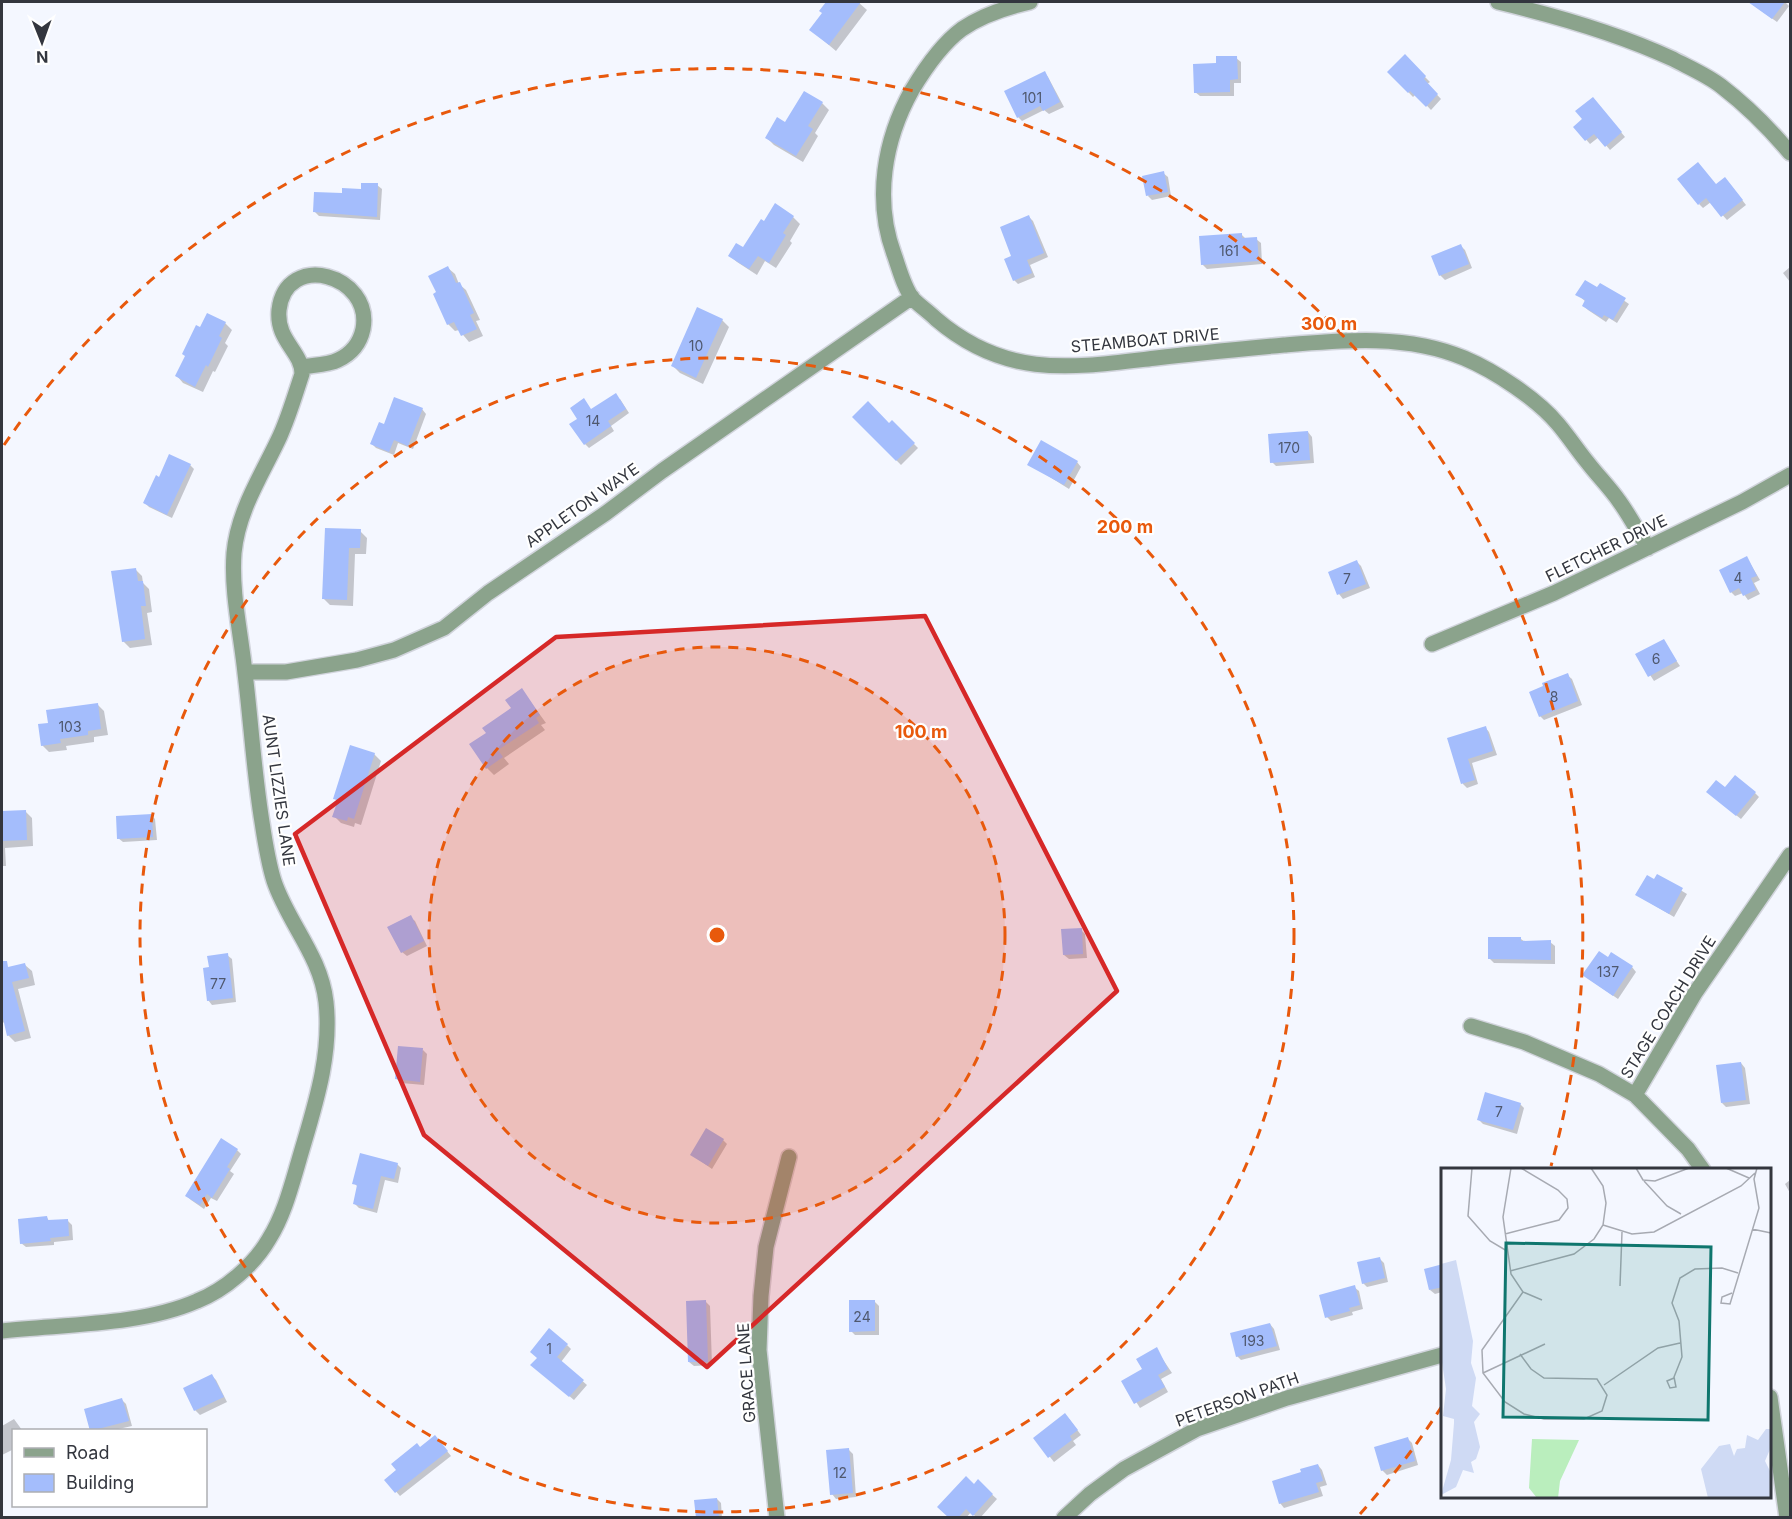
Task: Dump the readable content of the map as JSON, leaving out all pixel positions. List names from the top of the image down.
{
  "streets": {
    "street": [
      "STEAMBOAT DRIVE",
      "APPLETON WAYE",
      "FLETCHER DRIVE",
      "AUNT LIZZIES LANE",
      "STAGE COACH DRIVE",
      "GRACE LANE",
      "PETERSON PATH"
    ]
  },
  "crossings": [
    ["STEAMBOAT DRIVE", "APPLETON WAYE"],
    ["STEAMBOAT DRIVE", "FLETCHER DRIVE"],
    ["APPLETON WAYE", "AUNT LIZZIES LANE"]
  ],
  "house_numbers": [
    "101",
    "161",
    "10",
    "14",
    "170",
    "4",
    "7",
    "6",
    "8",
    "103",
    "137",
    "77",
    "7",
    "24",
    "193",
    "1",
    "12"
  ],
  "legend": ["Road", "Building"],
  "north": "bottom",
  "rings": ["300 m", "200 m", "100 m"]
}
